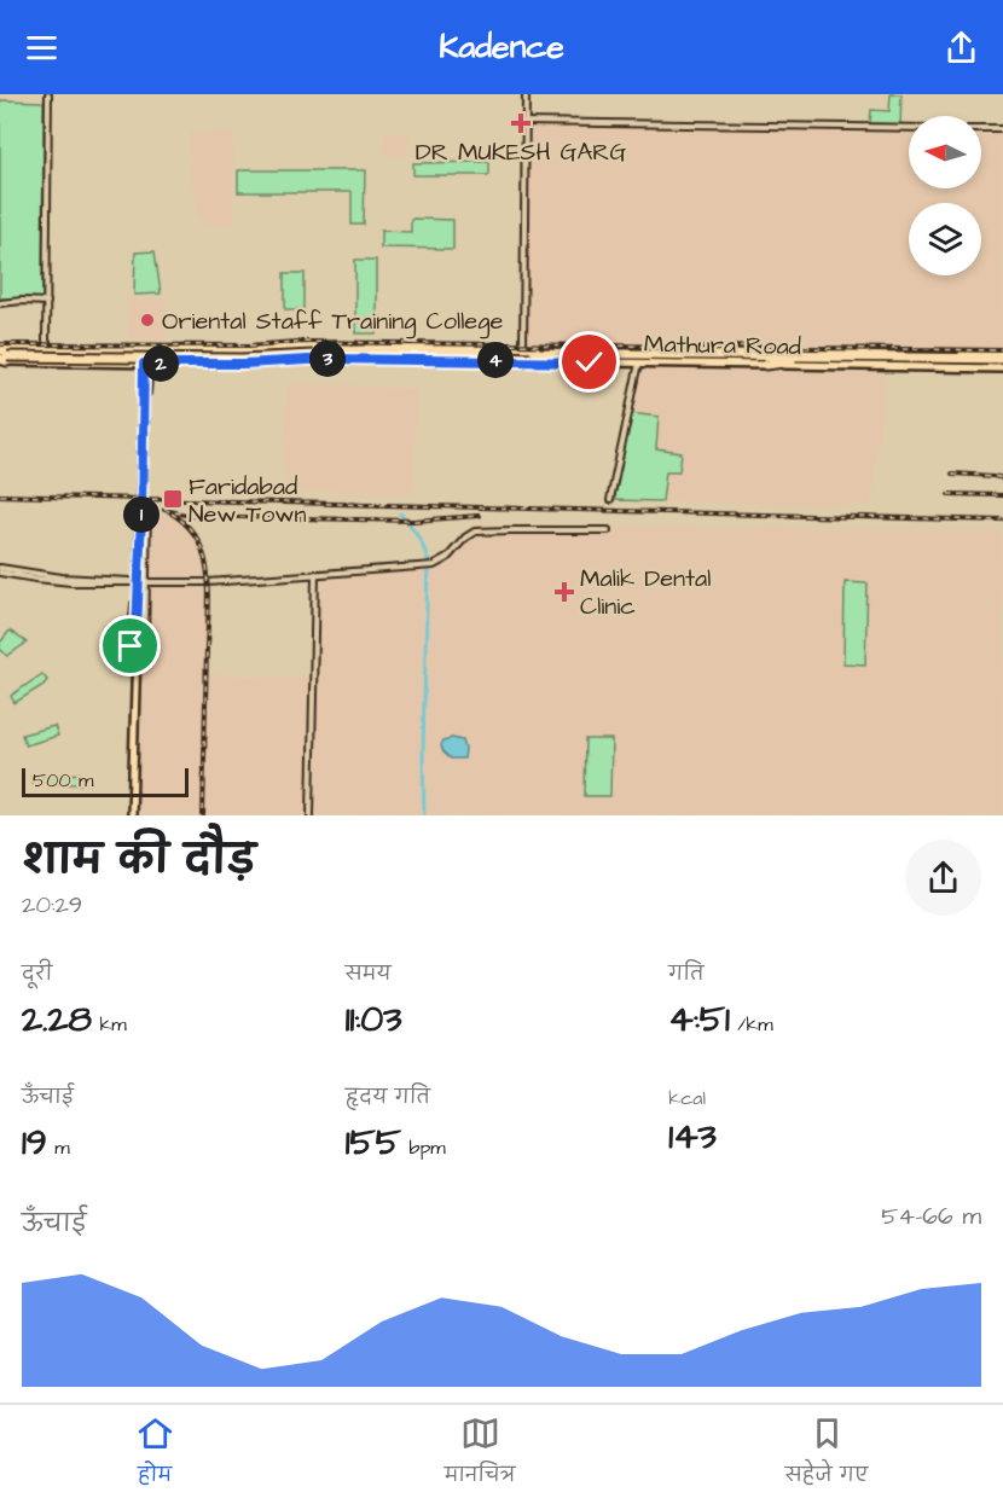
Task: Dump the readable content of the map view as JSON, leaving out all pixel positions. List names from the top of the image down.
{
  "streets": {
    "highway": ["Mathura Road"]
  },
  "places": {
    "health": ["DR MUKESH GARG", "Malik Dental Clinic"],
    "other": ["Oriental Staff Training College"],
    "transit": ["Faridabad New Town"]
  },
  "scale_bar": "500 m",
  "north": "left",
  "page": {
    "header": "Kadence",
    "pins": [
      "3",
      "4",
      "2",
      "1"
    ],
    "scale": "500 m",
    "heading": ["शाम की दौड़", "20:29"],
    "stats": [
      ["दूरी", "2.28 km"],
      ["समय", "11:03"],
      ["गति", "4:51 /km"],
      ["ऊँचाई", "19 m"],
      ["हृदय गति", "155 bpm"],
      ["kcal", "143"]
    ],
    "chart": ["ऊँचाई", "54–66 m"],
    "tabs": ["होम", "मानचित्र", "सहेजे गए"]
  }
}
